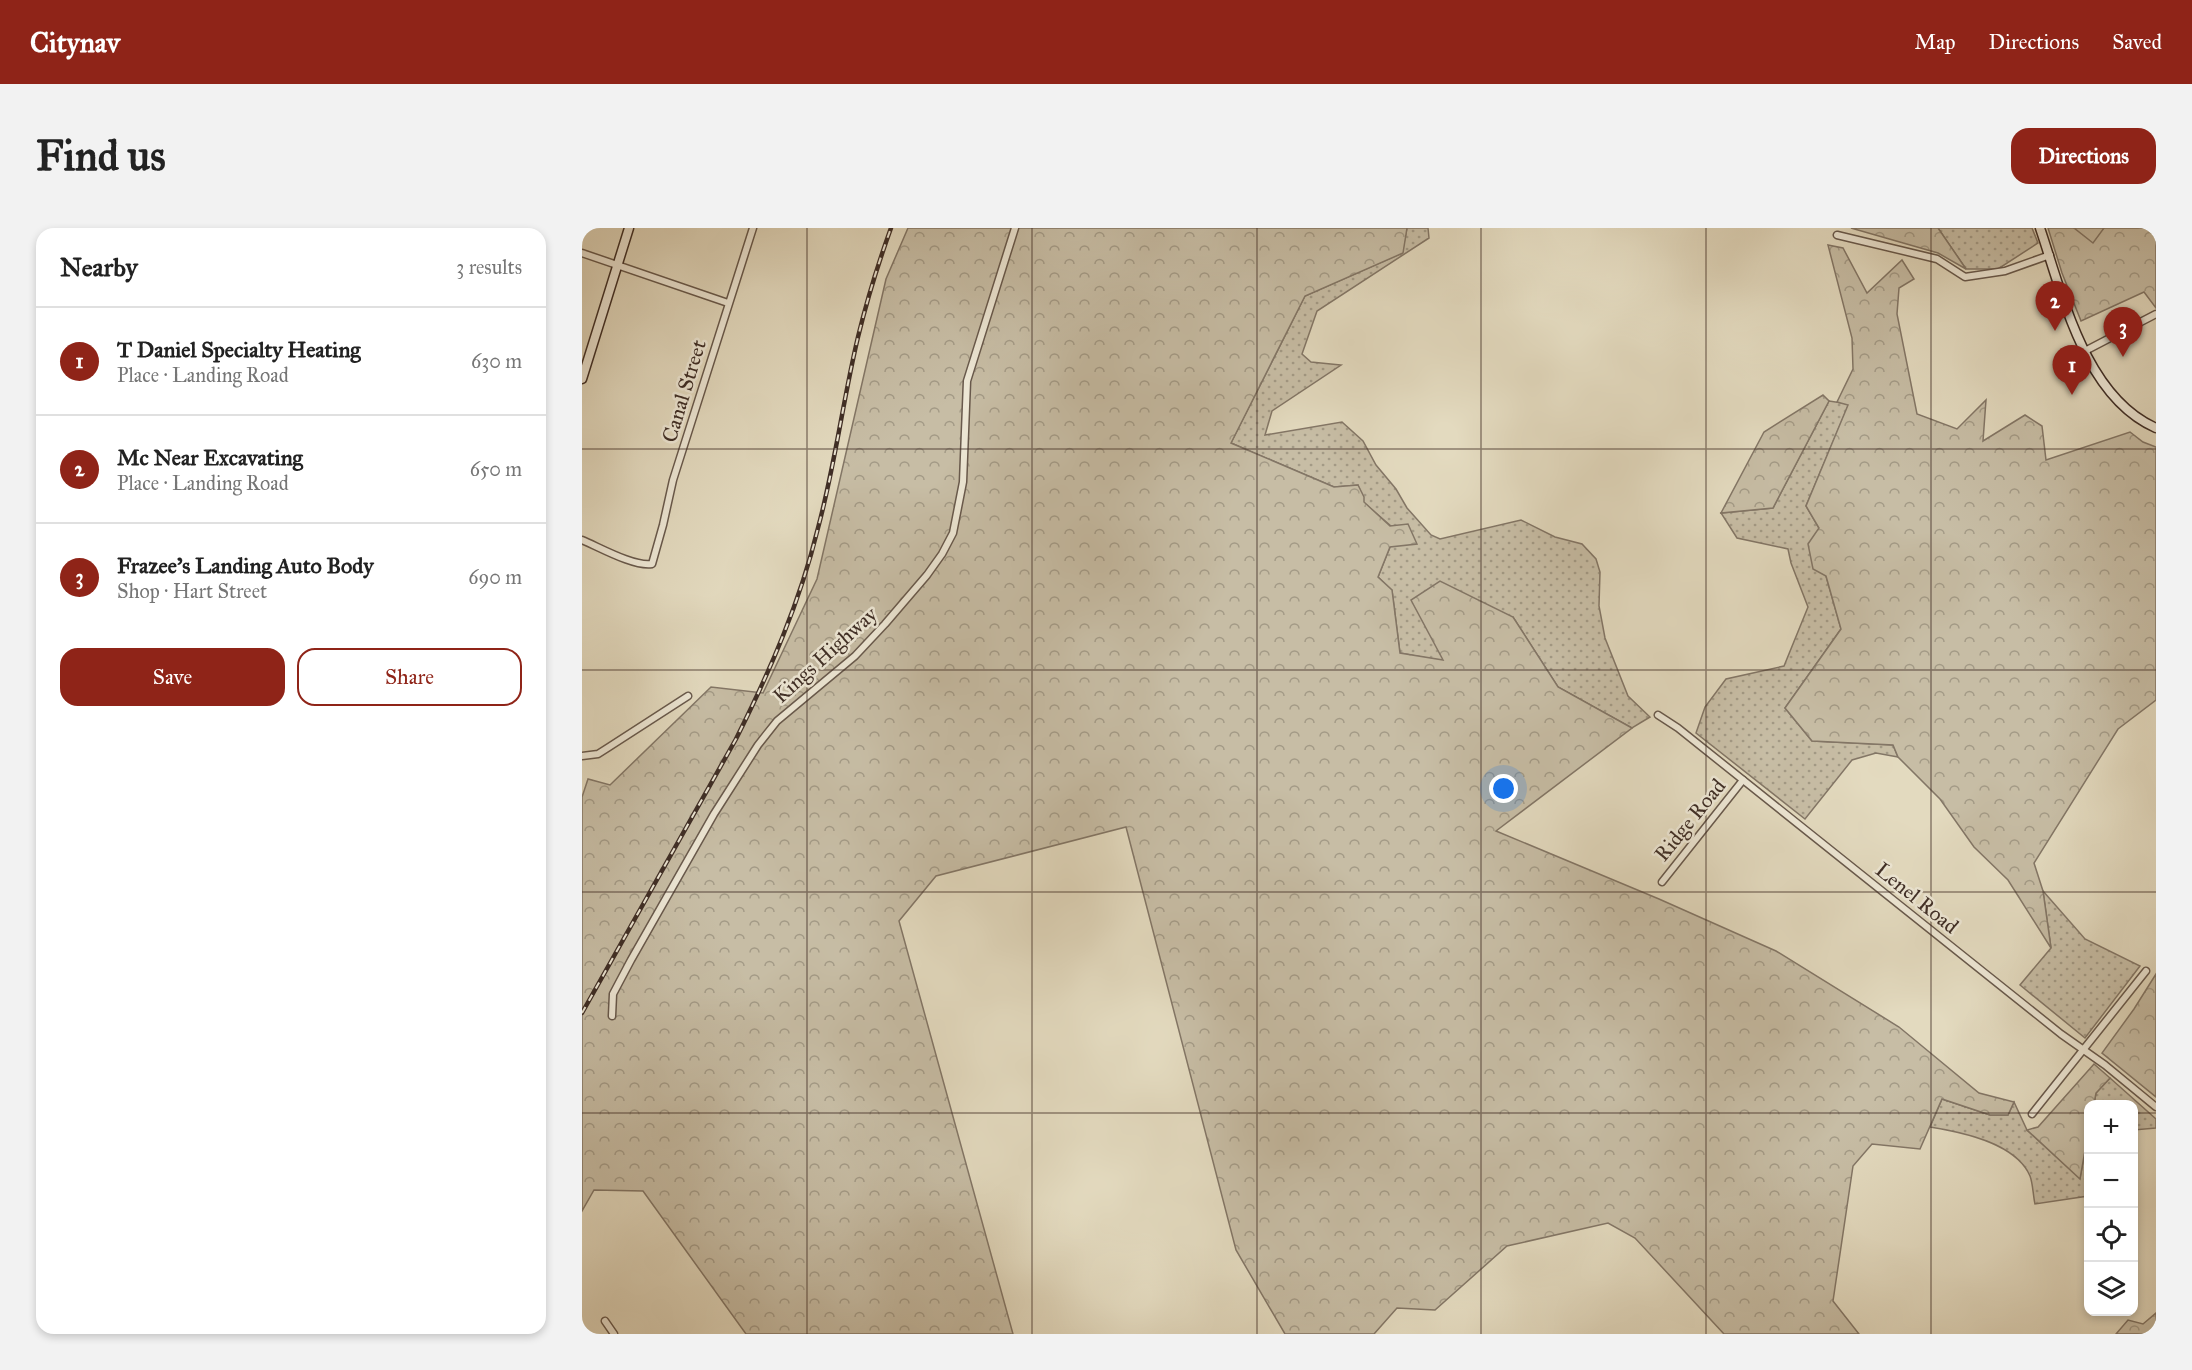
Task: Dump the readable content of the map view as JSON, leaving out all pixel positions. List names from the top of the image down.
{
  "streets": {
    "street": [
      "Canal Street",
      "Kings Highway",
      "Ridge Road",
      "Lenel Road"
    ]
  },
  "crossings": [
    ["Ridge Road", "Lenel Road"]
  ],
  "page": {
    "header": "Citynav",
    "nav": ["Map", "Directions", "Saved"],
    "buttons": [
      "Directions",
      ["Save", "Share"]
    ],
    "title": "Find us",
    "heading": ["Nearby", "3 results"],
    "pins": ["2", "3", "1"],
    "list": [
      {
        "mark": "1",
        "name": "T Daniel Specialty Heating",
        "note": "Place · Landing Road",
        "value": "630 m"
      },
      {
        "mark": "2",
        "name": "Mc Near Excavating",
        "note": "Place · Landing Road",
        "value": "650 m"
      },
      {
        "mark": "3",
        "name": "Frazee's Landing Auto Body",
        "note": "Shop · Hart Street",
        "value": "690 m"
      }
    ],
    "map_buttons": ["+", "−"]
  }
}
